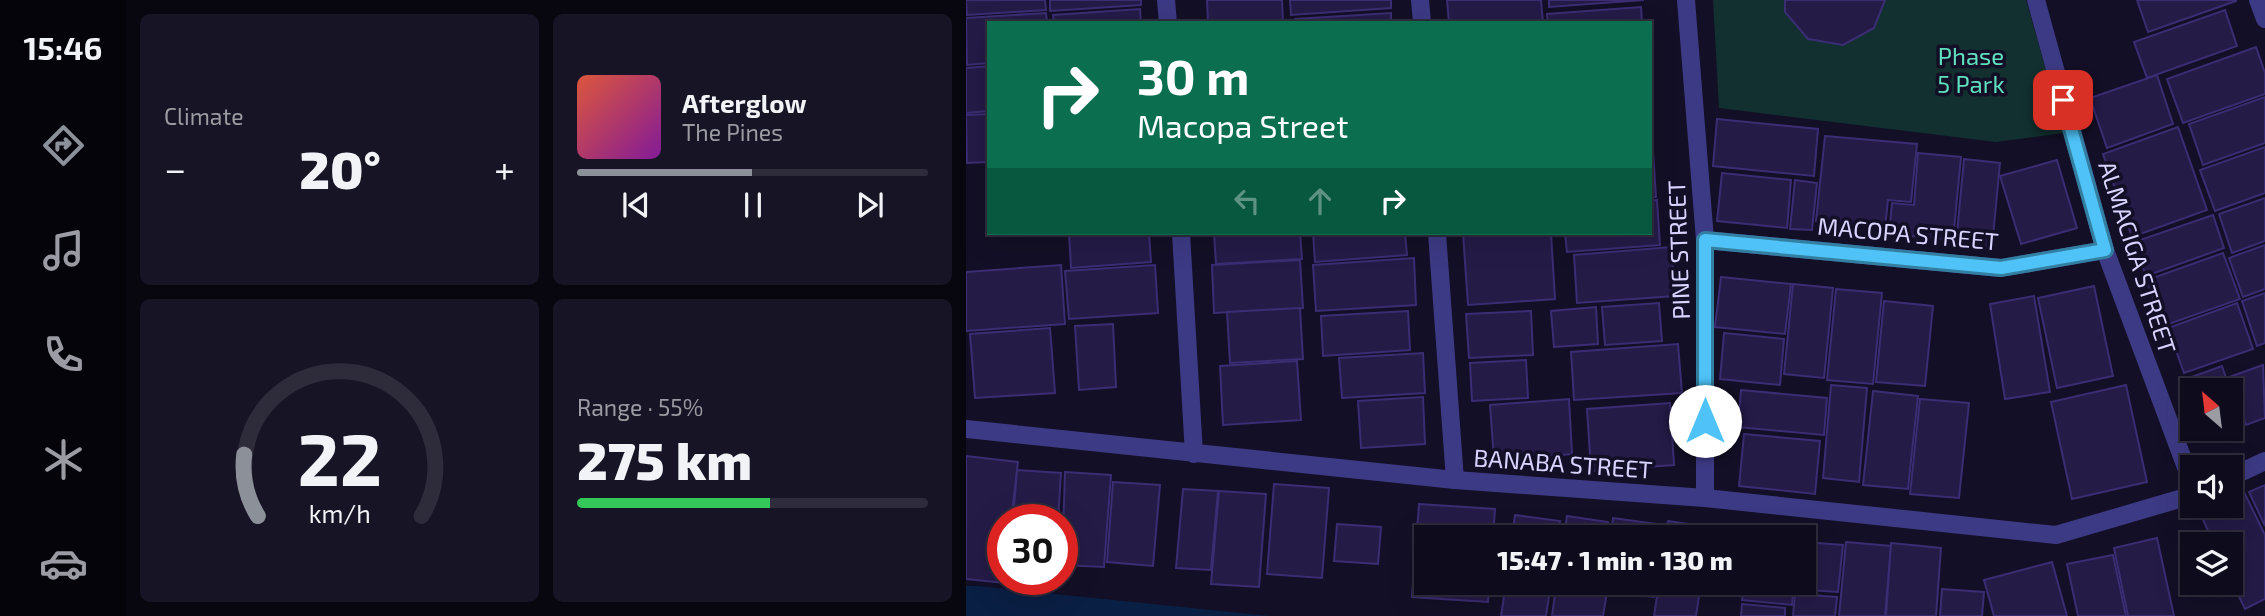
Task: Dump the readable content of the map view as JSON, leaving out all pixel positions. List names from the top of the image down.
{
  "streets": {
    "street": [
      "MACOPA STREET",
      "PINE STREET",
      "ALMACIGA STREET",
      "BANABA STREET"
    ]
  },
  "crossings": [
    ["MACOPA STREET", "PINE STREET"],
    ["MACOPA STREET", "ALMACIGA STREET"],
    ["PINE STREET", "BANABA STREET"]
  ],
  "parks": ["Phase 5 Park"],
  "north": "top left",
  "page": {
    "tabs": "15:46",
    "tile": [
      "Climate",
      ["Range · 55%", "275 km"]
    ],
    "turn": ["30 m", "Macopa Street"],
    "song": ["Afterglow", "The Pines"],
    "heat": ["−", "20°", "+"],
    "limit": "30",
    "trip": "15:47 · 1 min · 130 m",
    "gauge": ["22", "km/h"]
  }
}
